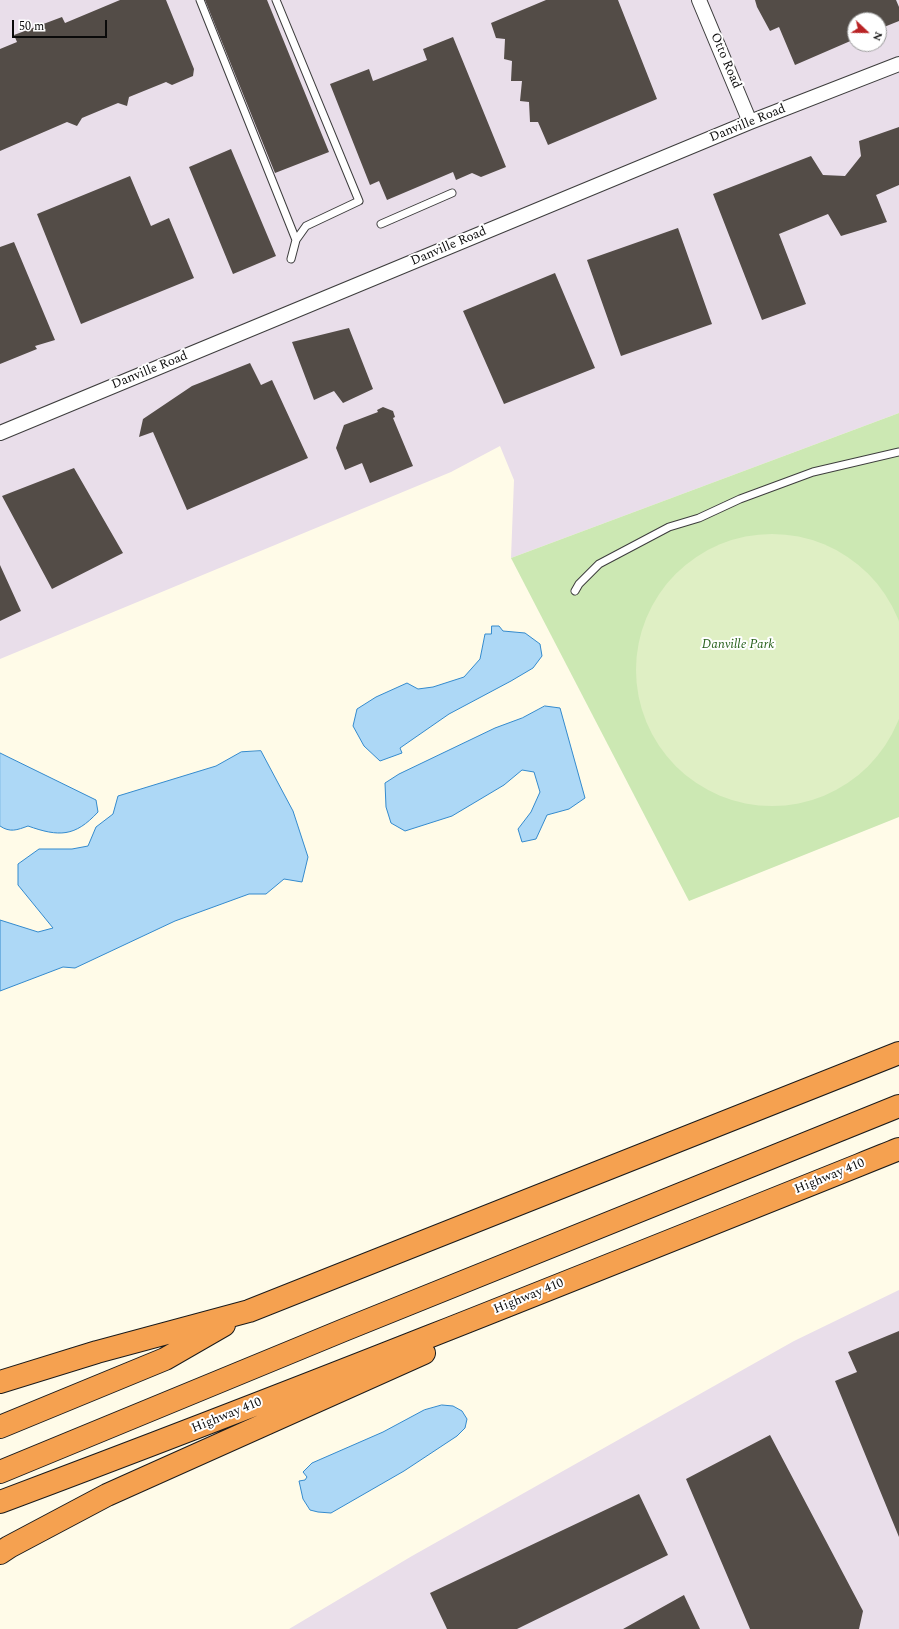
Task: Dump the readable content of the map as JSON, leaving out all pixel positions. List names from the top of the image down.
{
  "streets": {
    "highway": ["Highway 410"],
    "street": ["Otto Road", "Danville Road"]
  },
  "crossings": [
    ["Otto Road", "Danville Road"]
  ],
  "parks": ["Danville Park"],
  "scale_bar": "50 m",
  "north": "right"
}
